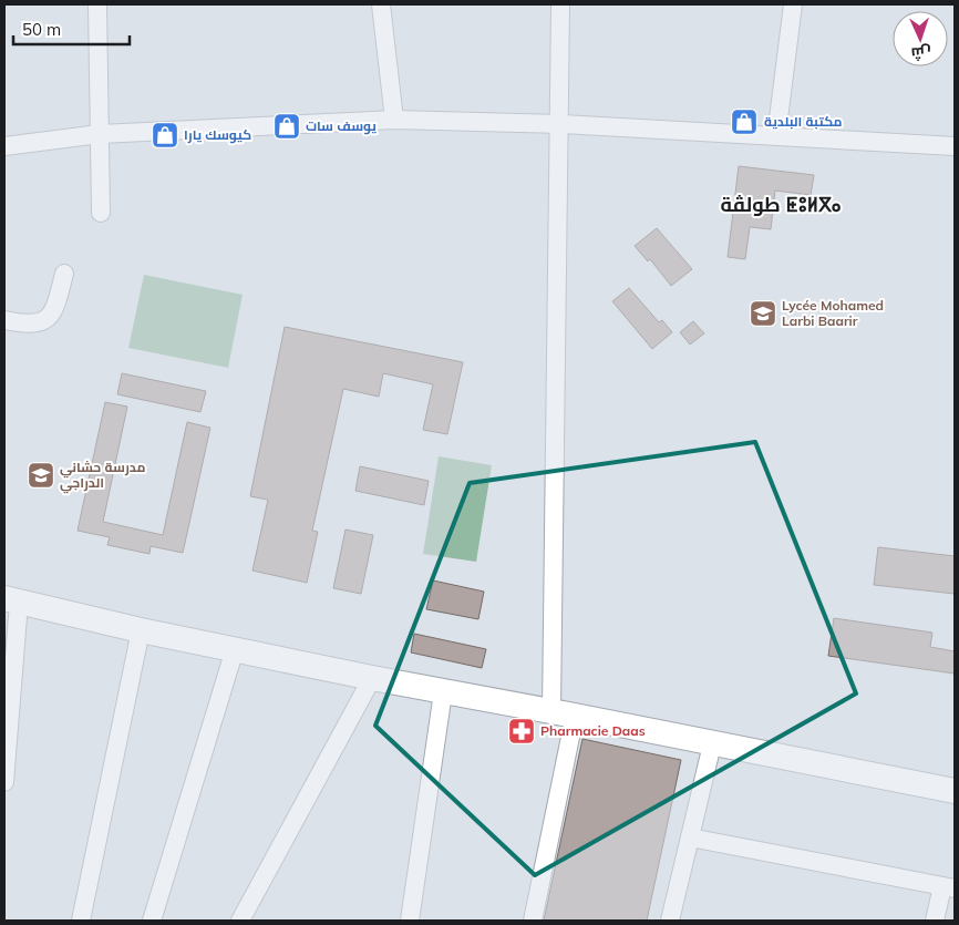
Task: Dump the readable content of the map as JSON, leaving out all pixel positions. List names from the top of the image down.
{
  "districts": ["طولڤة ⵟⵓⵍⴳⴰ"],
  "places": {
    "shop": ["مكتبة البلدية", "يوسف سات", "كيوسك يارا"],
    "school or university": ["Lycée Mohamed Larbi Baarir", "مدرسة حشاني الدراجي"],
    "pharmacy": ["Pharmacie Daas"]
  },
  "scale_bar": "50 m",
  "north": "bottom"
}
